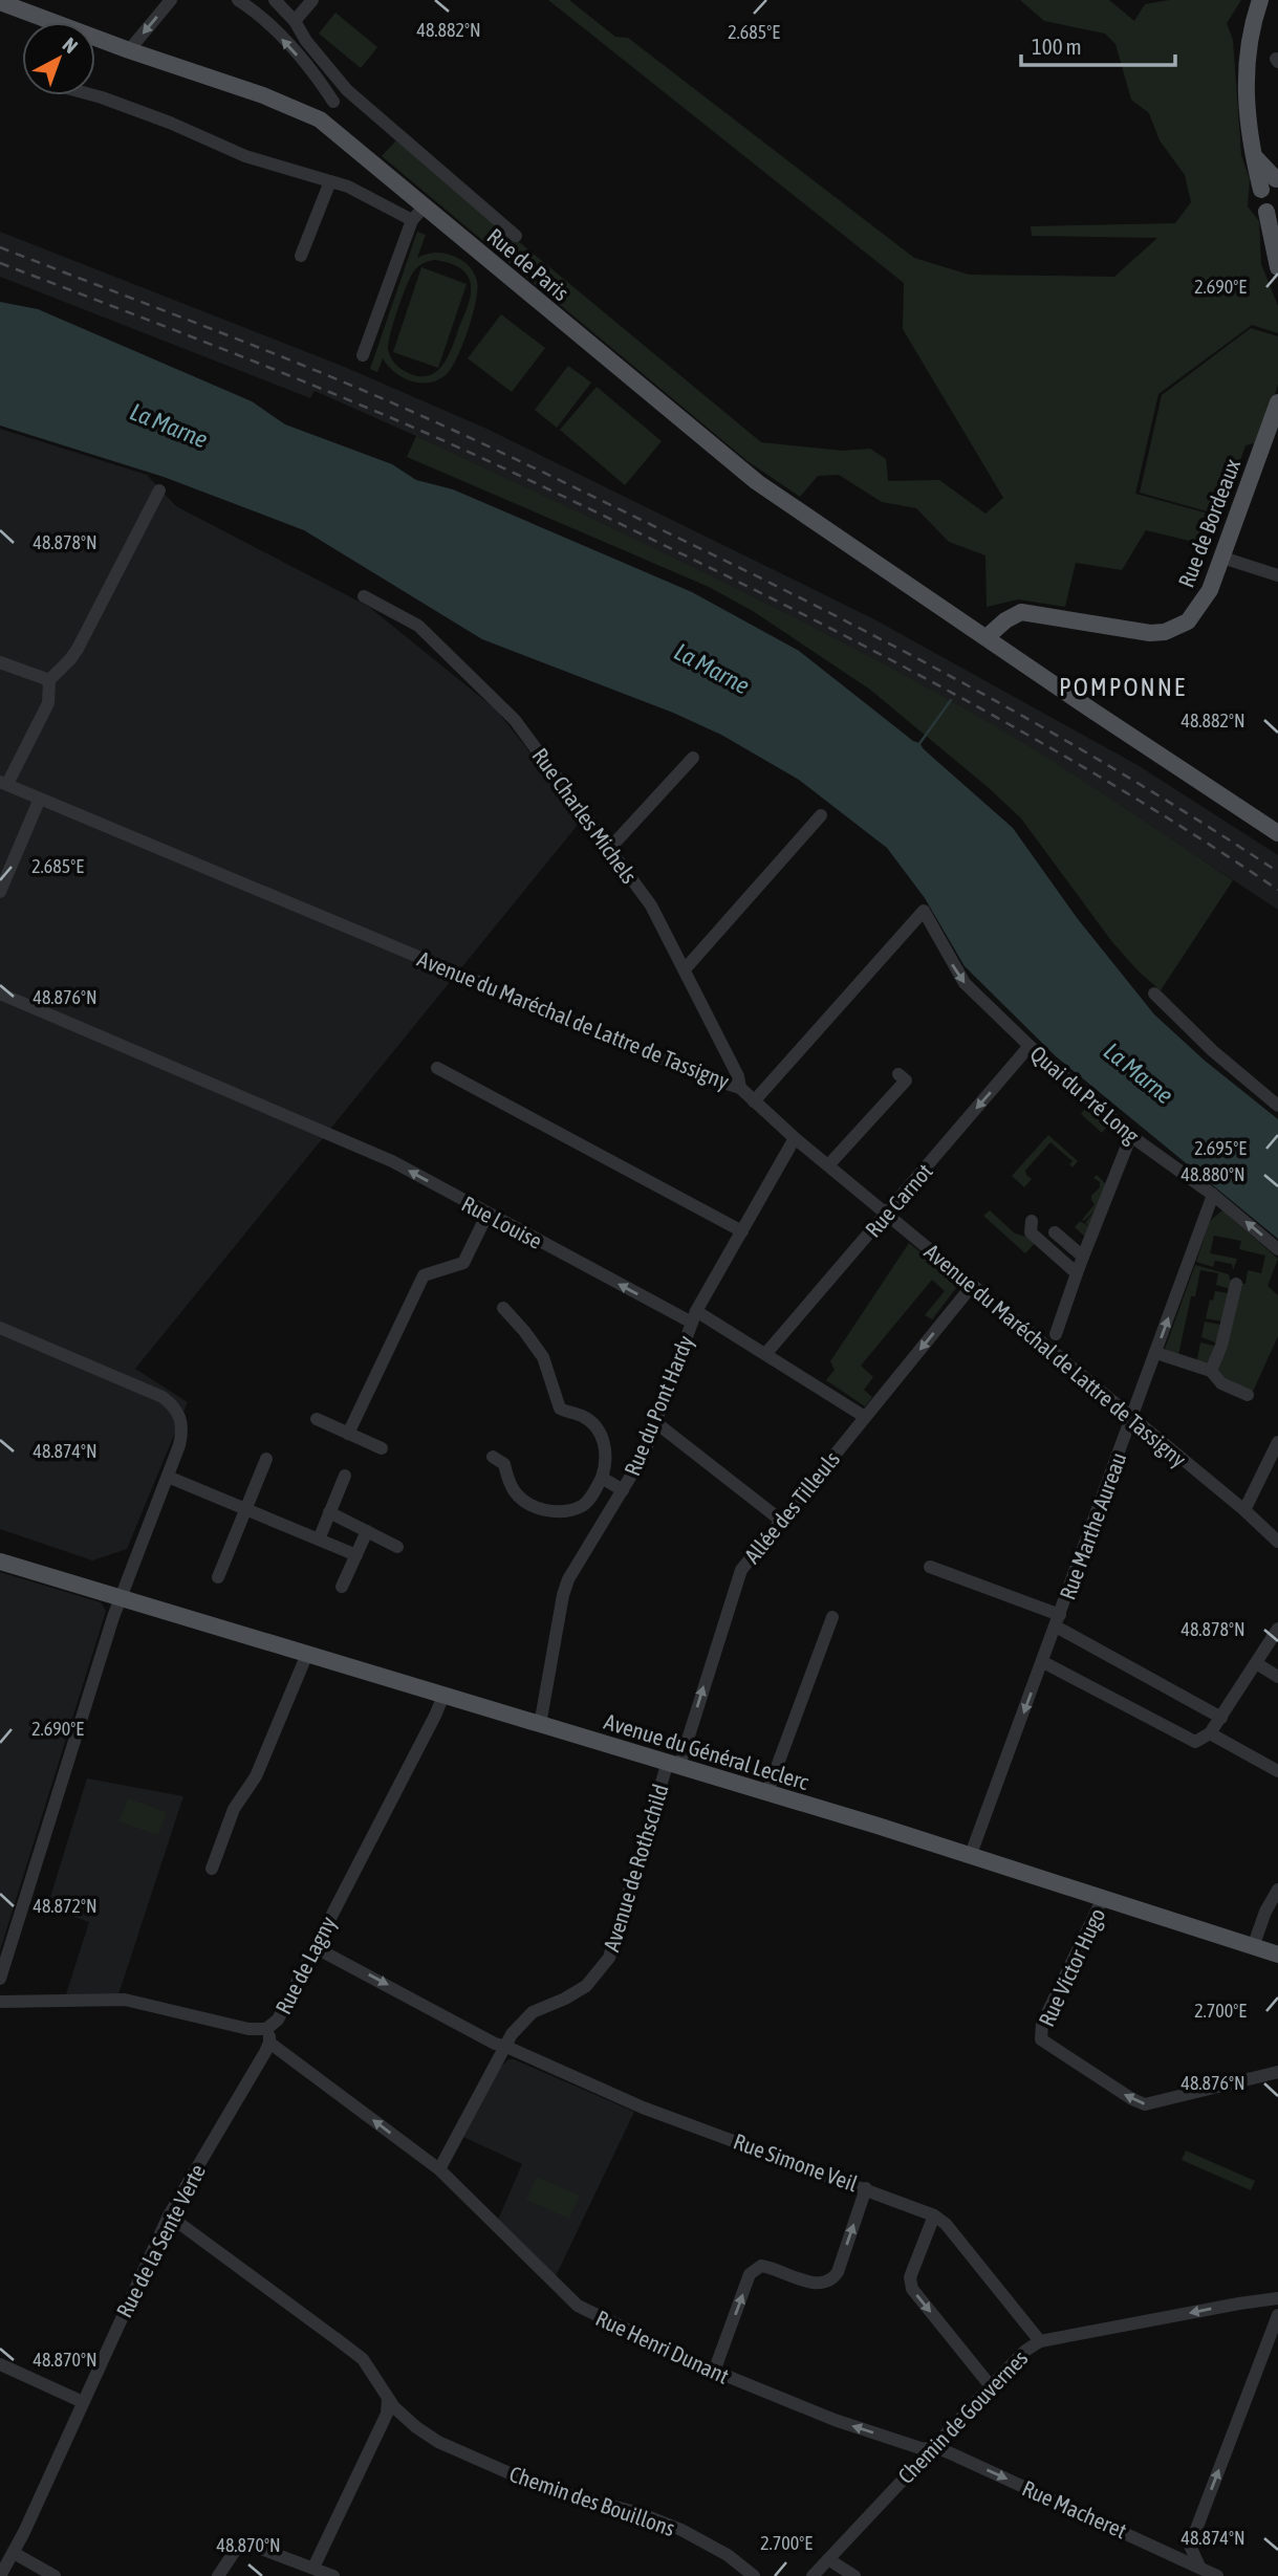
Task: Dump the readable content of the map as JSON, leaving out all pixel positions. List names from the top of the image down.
{
  "streets": {
    "main road": ["Rue de Paris", "Rue de Bordeaux", "Avenue du Général Leclerc"],
    "street": [
      "Rue Charles Michels",
      "Avenue du Maréchal de Lattre de Tassigny",
      "Quai du Pré Long",
      "Rue Carnot",
      "Rue Louise",
      "Rue du Pont Hardy",
      "Allée des Tilleuls",
      "Rue Marthe Aureau",
      "Avenue de Rothschild",
      "Rue de Lagny",
      "Rue Victor Hugo",
      "Rue Simone Veil",
      "Rue de la Sente Verte",
      "Rue Henri Dunant",
      "Chemin de Gouvernes",
      "Chemin des Bouillons",
      "Rue Macheret"
    ]
  },
  "crossings": [
    ["Rue de Paris", "Rue de Bordeaux"],
    ["Rue Charles Michels", "Avenue du Maréchal de Lattre de Tassigny"],
    ["Avenue du Maréchal de Lattre de Tassigny", "Quai du Pré Long"],
    ["Avenue du Maréchal de Lattre de Tassigny", "Rue Carnot"],
    ["Avenue du Maréchal de Lattre de Tassigny", "Rue du Pont Hardy"],
    ["Avenue du Maréchal de Lattre de Tassigny", "Allée des Tilleuls"],
    ["Avenue du Maréchal de Lattre de Tassigny", "Rue Marthe Aureau"],
    ["Quai du Pré Long", "Rue Carnot"],
    ["Quai du Pré Long", "Rue Marthe Aureau"],
    ["Rue Carnot", "Rue Louise"],
    ["Rue Louise", "Rue du Pont Hardy"],
    ["Rue Louise", "Allée des Tilleuls"],
    ["Rue du Pont Hardy", "Avenue du Général Leclerc"],
    ["Allée des Tilleuls", "Avenue du Général Leclerc"],
    ["Allée des Tilleuls", "Avenue de Rothschild"],
    ["Rue Marthe Aureau", "Avenue du Général Leclerc"],
    ["Avenue du Général Leclerc", "Avenue de Rothschild"],
    ["Avenue du Général Leclerc", "Rue de Lagny"],
    ["Avenue du Général Leclerc", "Rue Victor Hugo"],
    ["Avenue de Rothschild", "Rue Simone Veil"],
    ["Avenue de Rothschild", "Rue Henri Dunant"],
    ["Rue de Lagny", "Rue Simone Veil"],
    ["Rue Simone Veil", "Chemin de Gouvernes"],
    ["Rue de la Sente Verte", "Rue Henri Dunant"],
    ["Rue de la Sente Verte", "Chemin des Bouillons"],
    ["Rue Henri Dunant", "Chemin de Gouvernes"],
    ["Rue Henri Dunant", "Rue Macheret"],
    ["Chemin de Gouvernes", "Rue Macheret"]
  ],
  "one_way": ["Rue Henri Dunant", "Chemin de Gouvernes", "Rue Macheret"],
  "districts": ["POMPONNE"],
  "water": ["La Marne"],
  "scale_bar": "100 m",
  "north": "top right",
  "coordinates": [
    "48.882°N",
    "2.685°E",
    "2.690°E",
    "48.878°N",
    "48.876°N",
    "2.695°E",
    "48.880°N",
    "48.874°N",
    "48.872°N",
    "2.700°E",
    "48.870°N"
  ]
}
